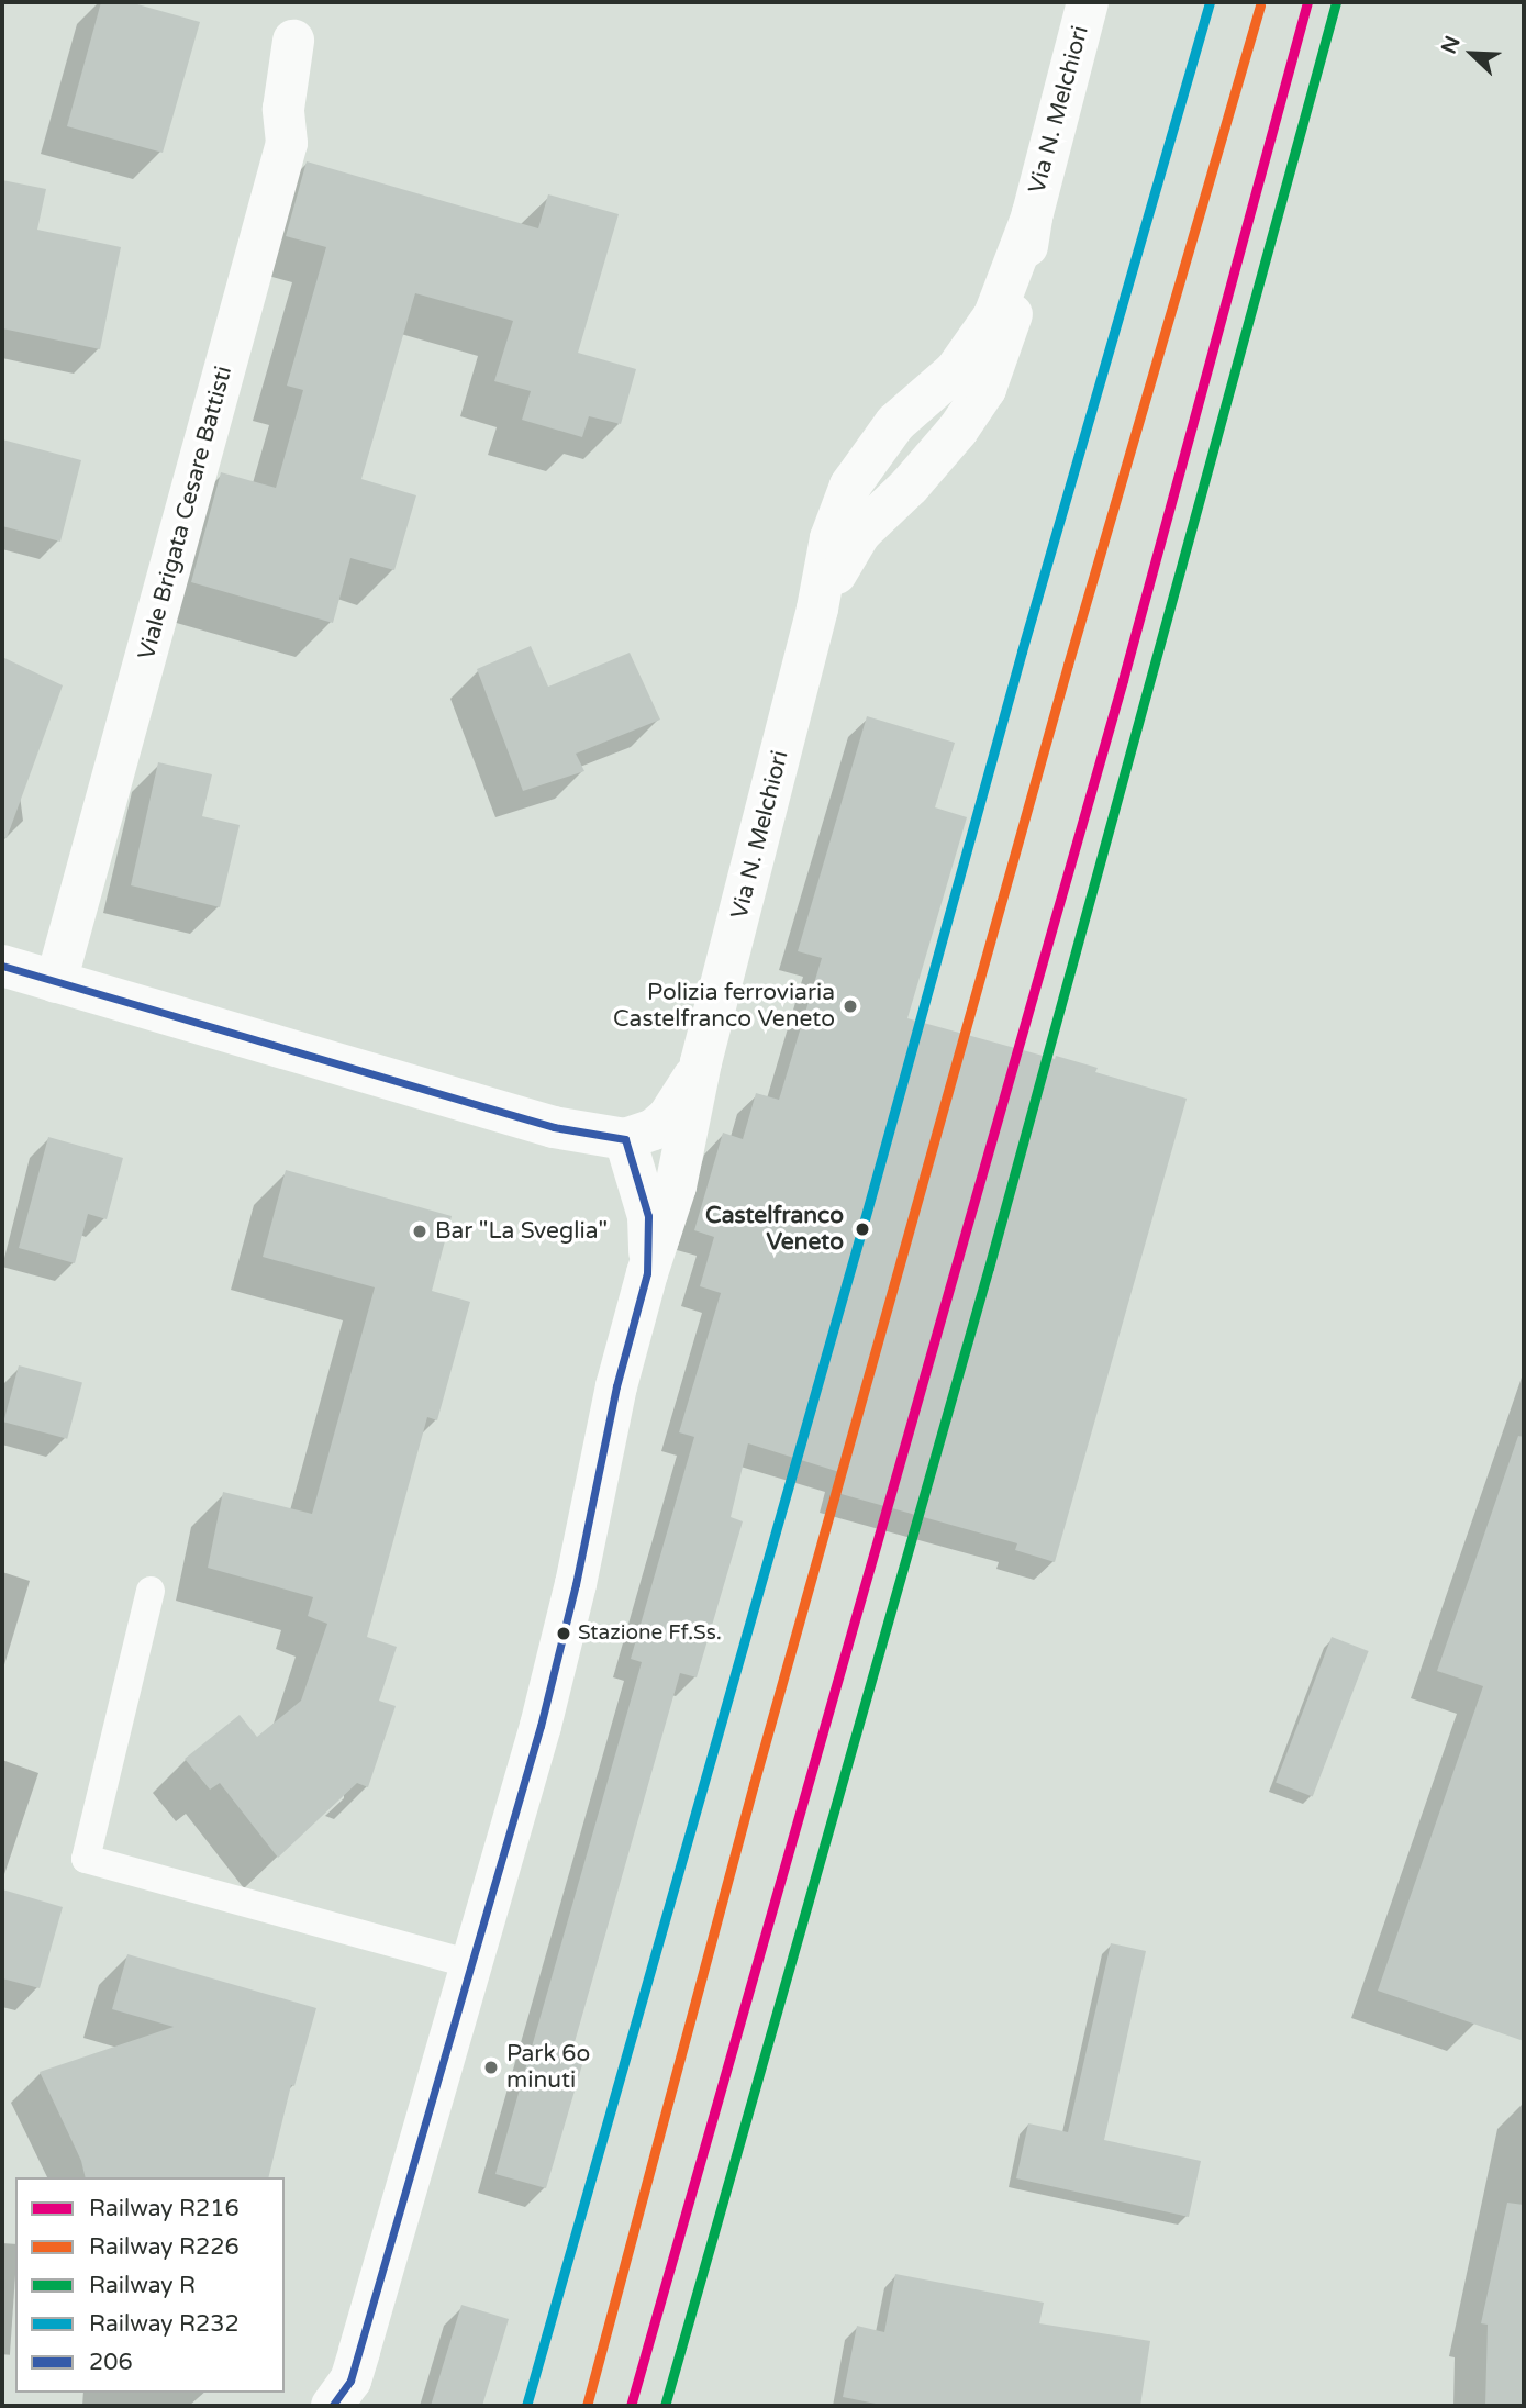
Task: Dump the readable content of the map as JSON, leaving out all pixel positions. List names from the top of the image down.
{
  "streets": {
    "street": ["Via N. Melchiori", "Viale Brigata Cesare Battisti"]
  },
  "places": [
    "Polizia ferroviaria Castelfranco Veneto",
    "Castelfranco Veneto",
    "Bar \"La Sveglia\"",
    "Stazione Ff.Ss.",
    "Park 6o minuti"
  ],
  "lines": [
    "rail line R216",
    "rail line R",
    "rail line R232",
    "rail line R226",
    "transit line 206"
  ],
  "legend": [
    "Railway R216",
    "Railway R226",
    "Railway R",
    "Railway R232",
    "206"
  ],
  "north": "top left"
}
